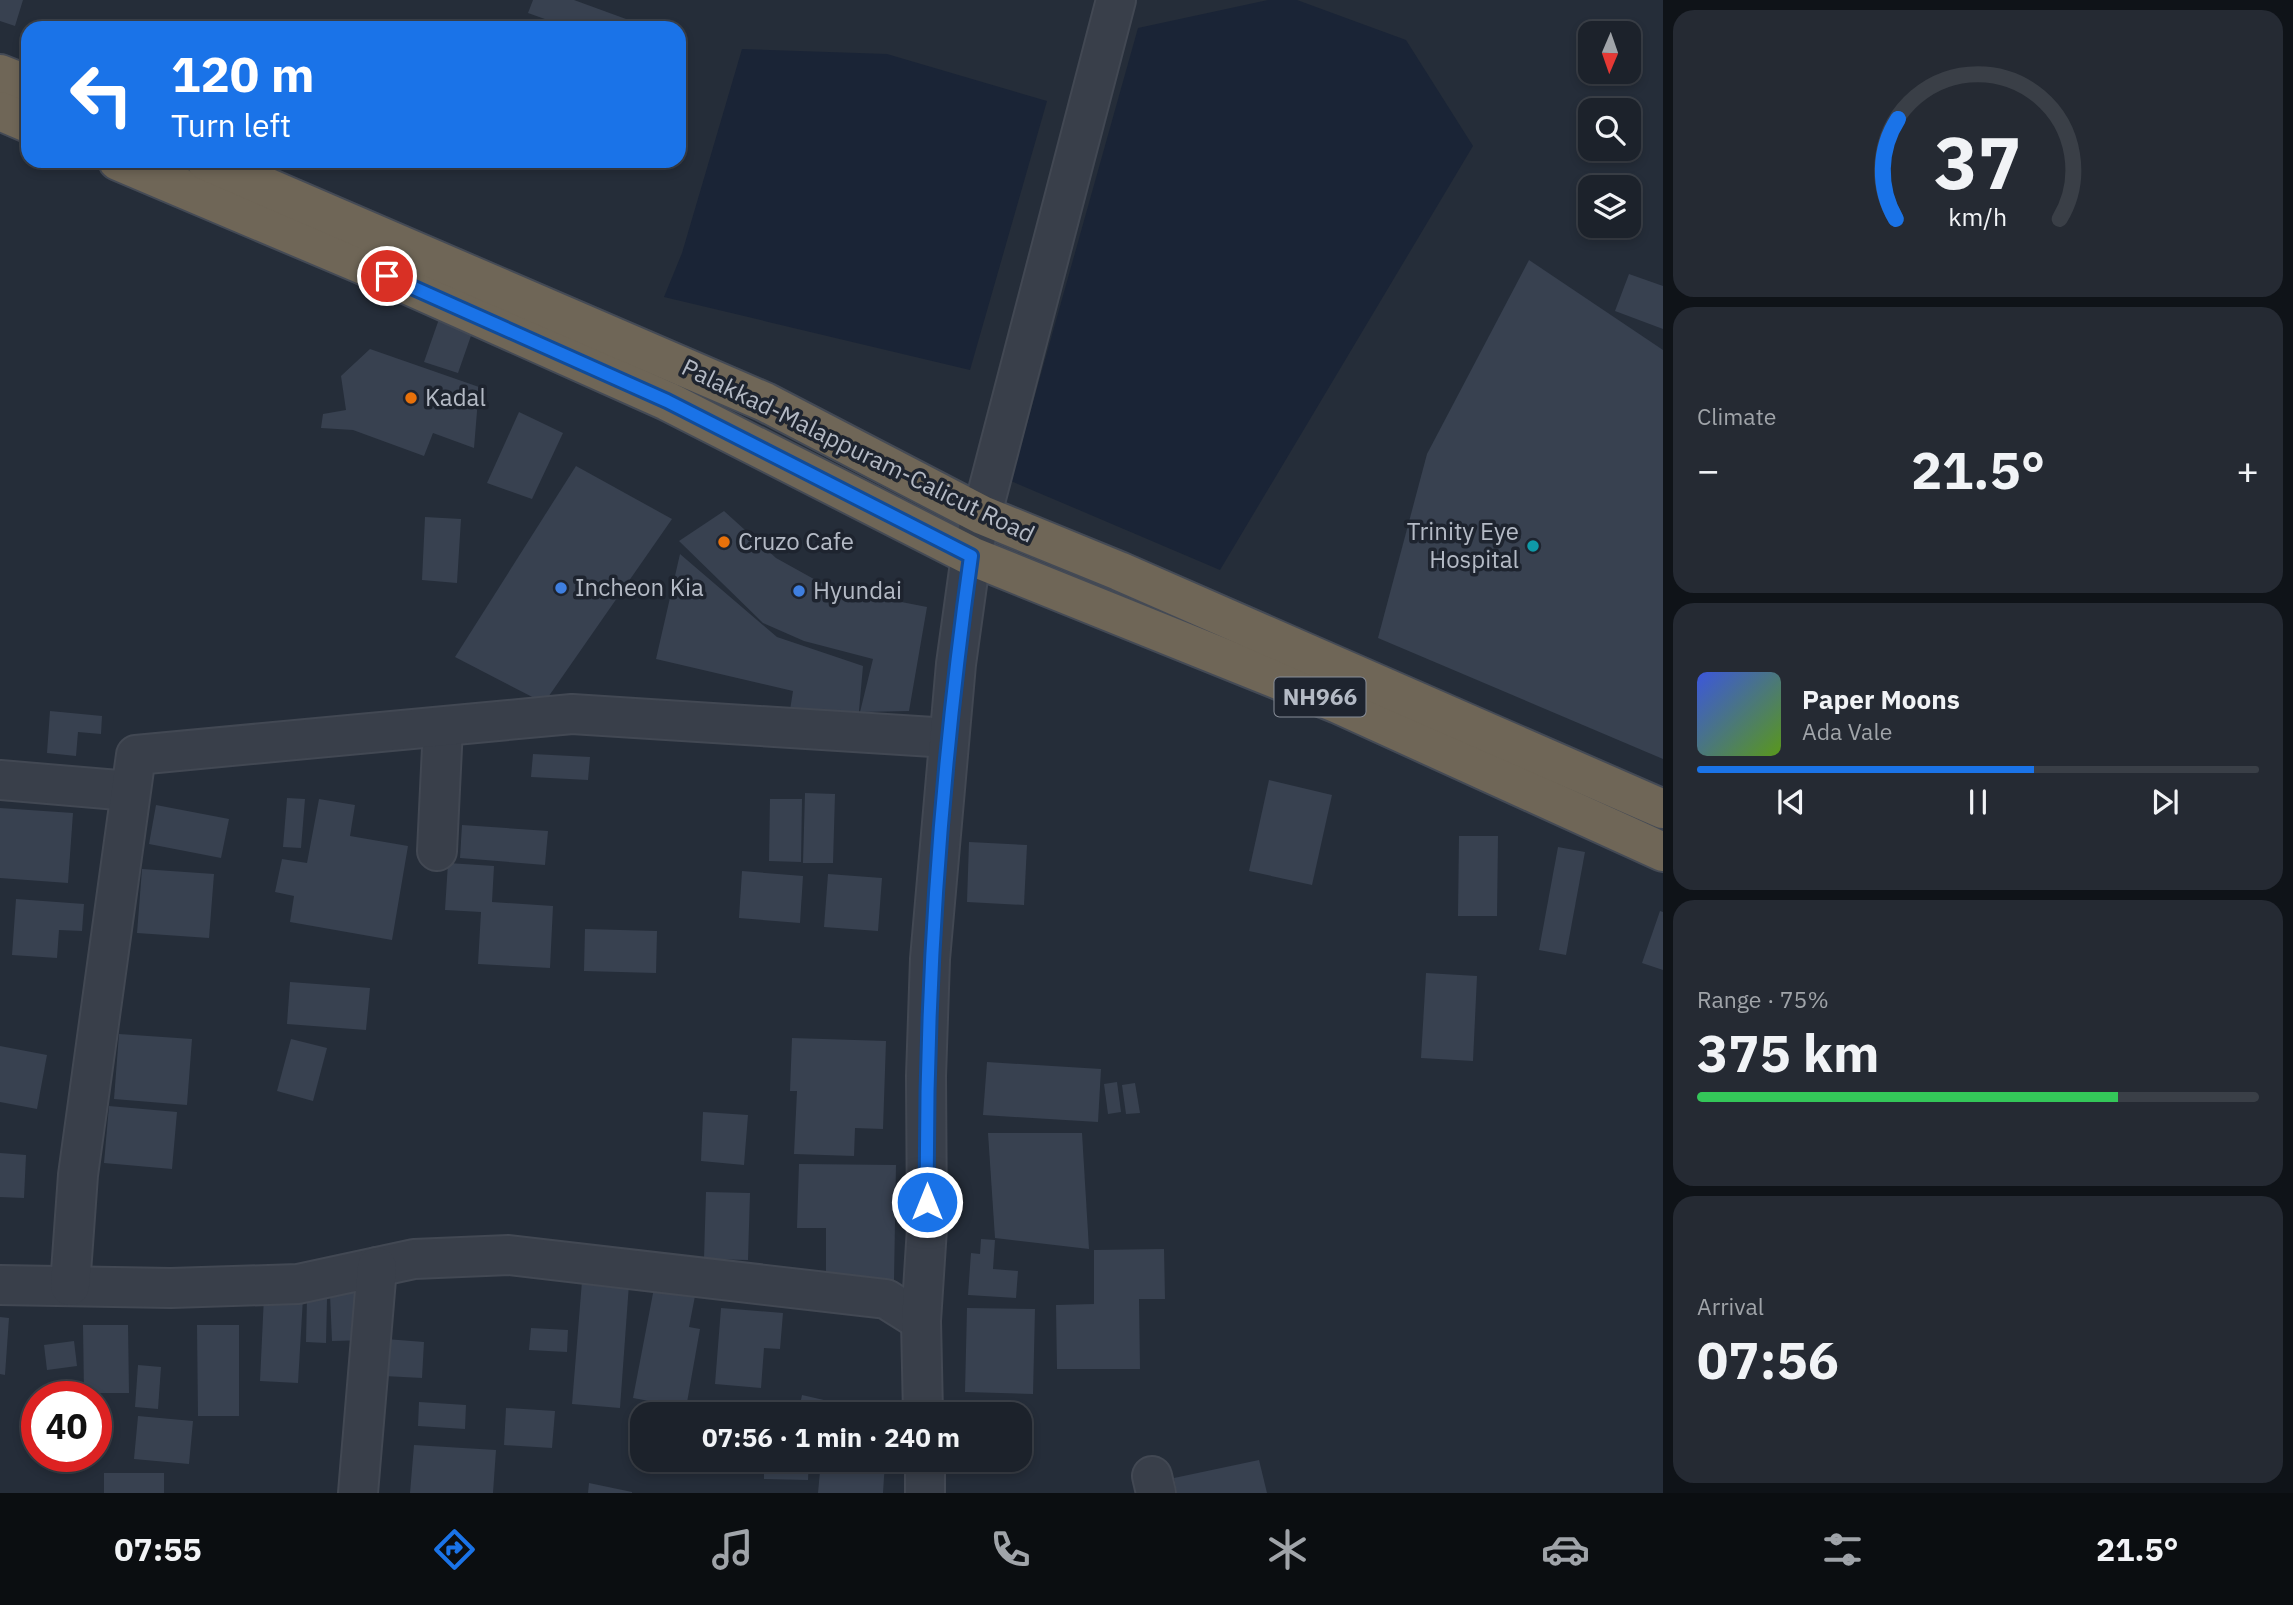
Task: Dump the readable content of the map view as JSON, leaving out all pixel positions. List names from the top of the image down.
{
  "streets": {
    "highway": ["Palakkad-Malappuram-Calicut Road", "NH966"]
  },
  "places": [
    "Kadal",
    "Cruzo Cafe",
    "Trinity Eye Hospital",
    "Incheon Kia",
    "Hyundai"
  ],
  "north": "bottom",
  "page": {
    "turn": ["120 m", "Turn left"],
    "tile": [
      "Climate",
      ["Range · 75%", "375 km"],
      ["Arrival", "07:56"]
    ],
    "heat": ["−", "21.5°", "+"],
    "song": ["Paper Moons", "Ada Vale"],
    "limit": "40",
    "trip": "07:56 · 1 min · 240 m",
    "tabs": ["07:55", "21.5°"],
    "gauge": ["37", "km/h"]
  }
}
